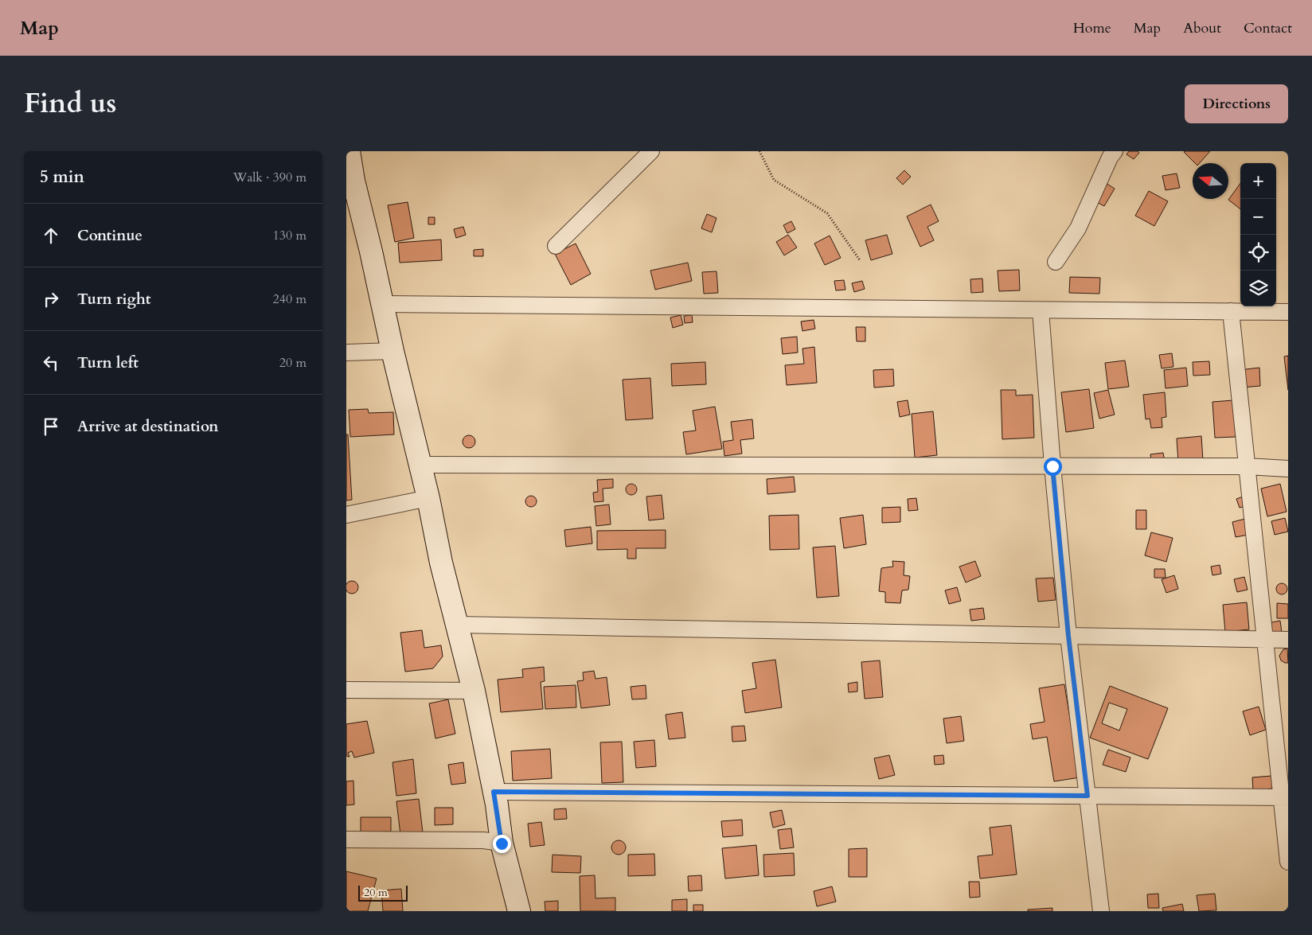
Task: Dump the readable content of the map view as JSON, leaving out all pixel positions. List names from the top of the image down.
{
  "scale_bar": "20 m",
  "north": "left",
  "page": {
    "header": "Map",
    "nav": [
      "Home",
      "Map",
      "About",
      "Contact"
    ],
    "title": "Find us",
    "buttons": "Directions",
    "heading": ["5 min", "Walk · 390 m"],
    "map_buttons": ["+", "−"],
    "list": [
      ["Continue", "130 m"],
      ["Turn right", "240 m"],
      ["Turn left", "20 m"],
      "Arrive at destination"
    ],
    "scale": "20 m"
  }
}
